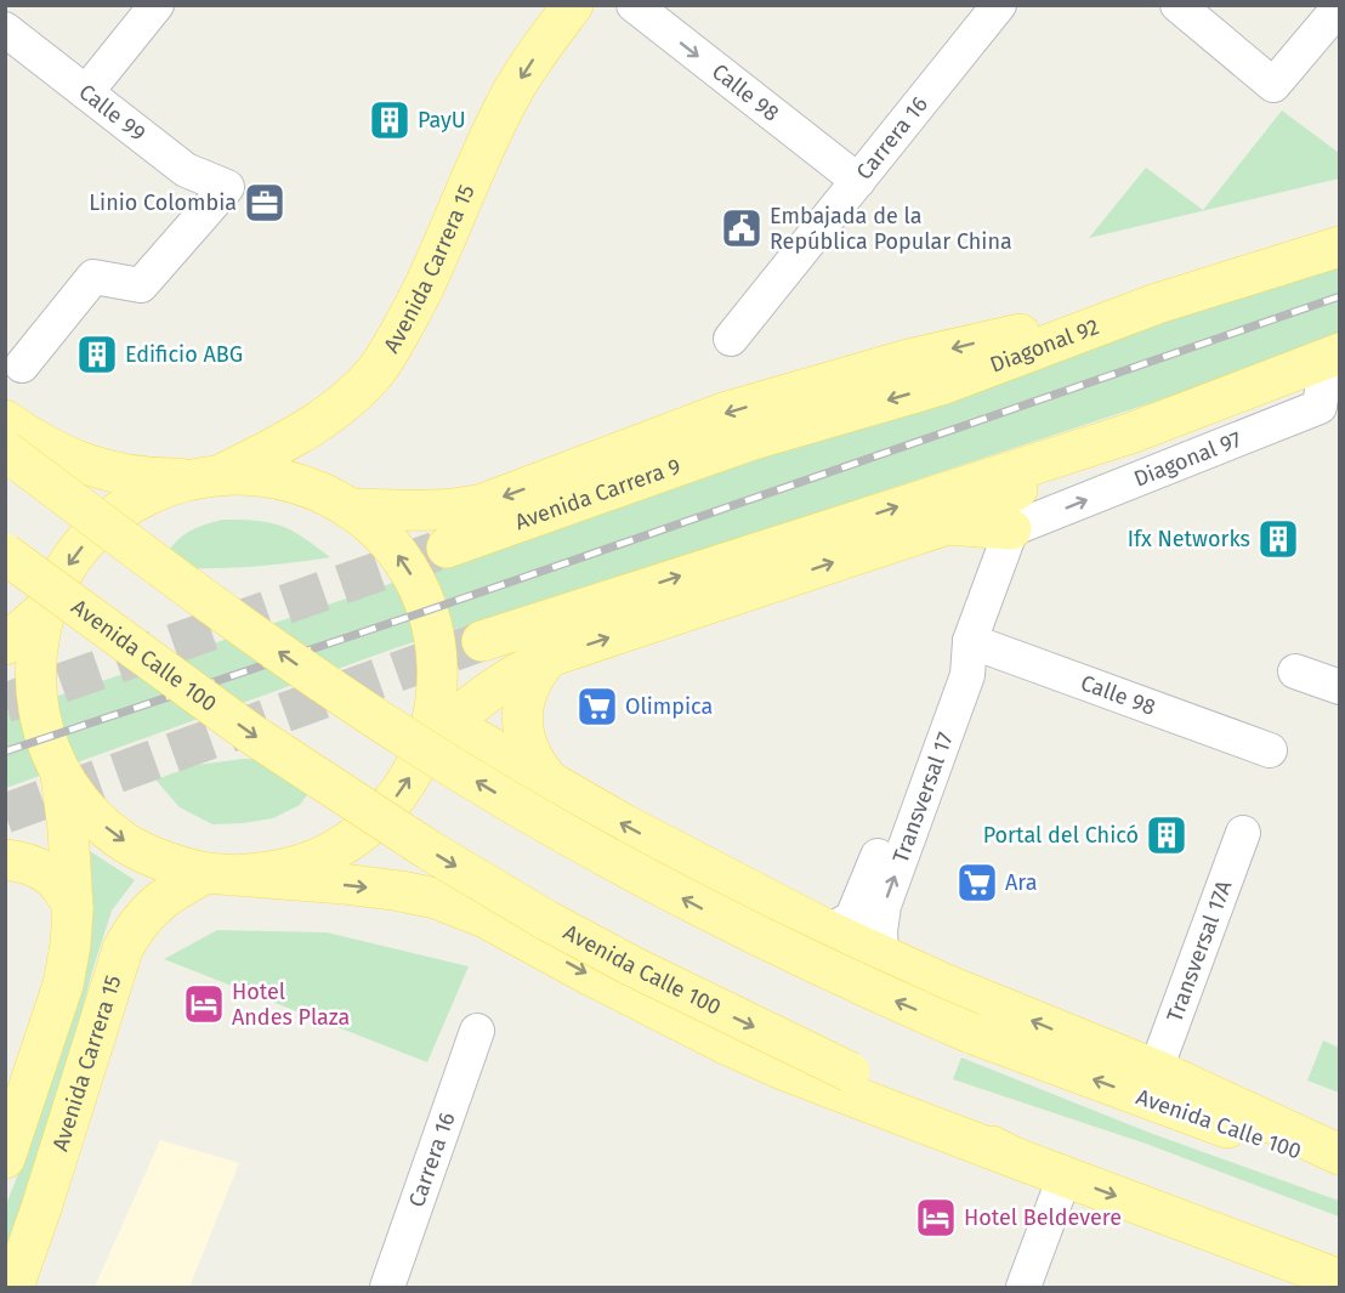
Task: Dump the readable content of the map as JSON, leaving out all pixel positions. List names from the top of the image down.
{
  "streets": {
    "main road": [
      "Avenida Carrera 15",
      "Diagonal 92",
      "Avenida Carrera 9",
      "Avenida Calle 100"
    ],
    "street": [
      "Calle 98",
      "Calle 99",
      "Carrera 16",
      "Diagonal 97",
      "Transversal 17",
      "Transversal 17A"
    ]
  },
  "crossings": [
    ["Calle 98", "Carrera 16"],
    ["Calle 98", "Transversal 17"],
    ["Diagonal 92", "Avenida Carrera 9"],
    ["Diagonal 97", "Transversal 17"]
  ],
  "one_way": ["Calle 98", "Avenida Carrera 15", "Diagonal 97"],
  "places": {
    "building": [
      "PayU",
      "Edificio ABG",
      "Ifx Networks",
      "Portal del Chicó"
    ],
    "office": ["Linio Colombia"],
    "public building": ["Embajada de la República Popular China"],
    "supermarket": ["Olimpica", "Ara"],
    "hotel": ["Hotel Andes Plaza", "Hotel Beldevere"]
  }
}
